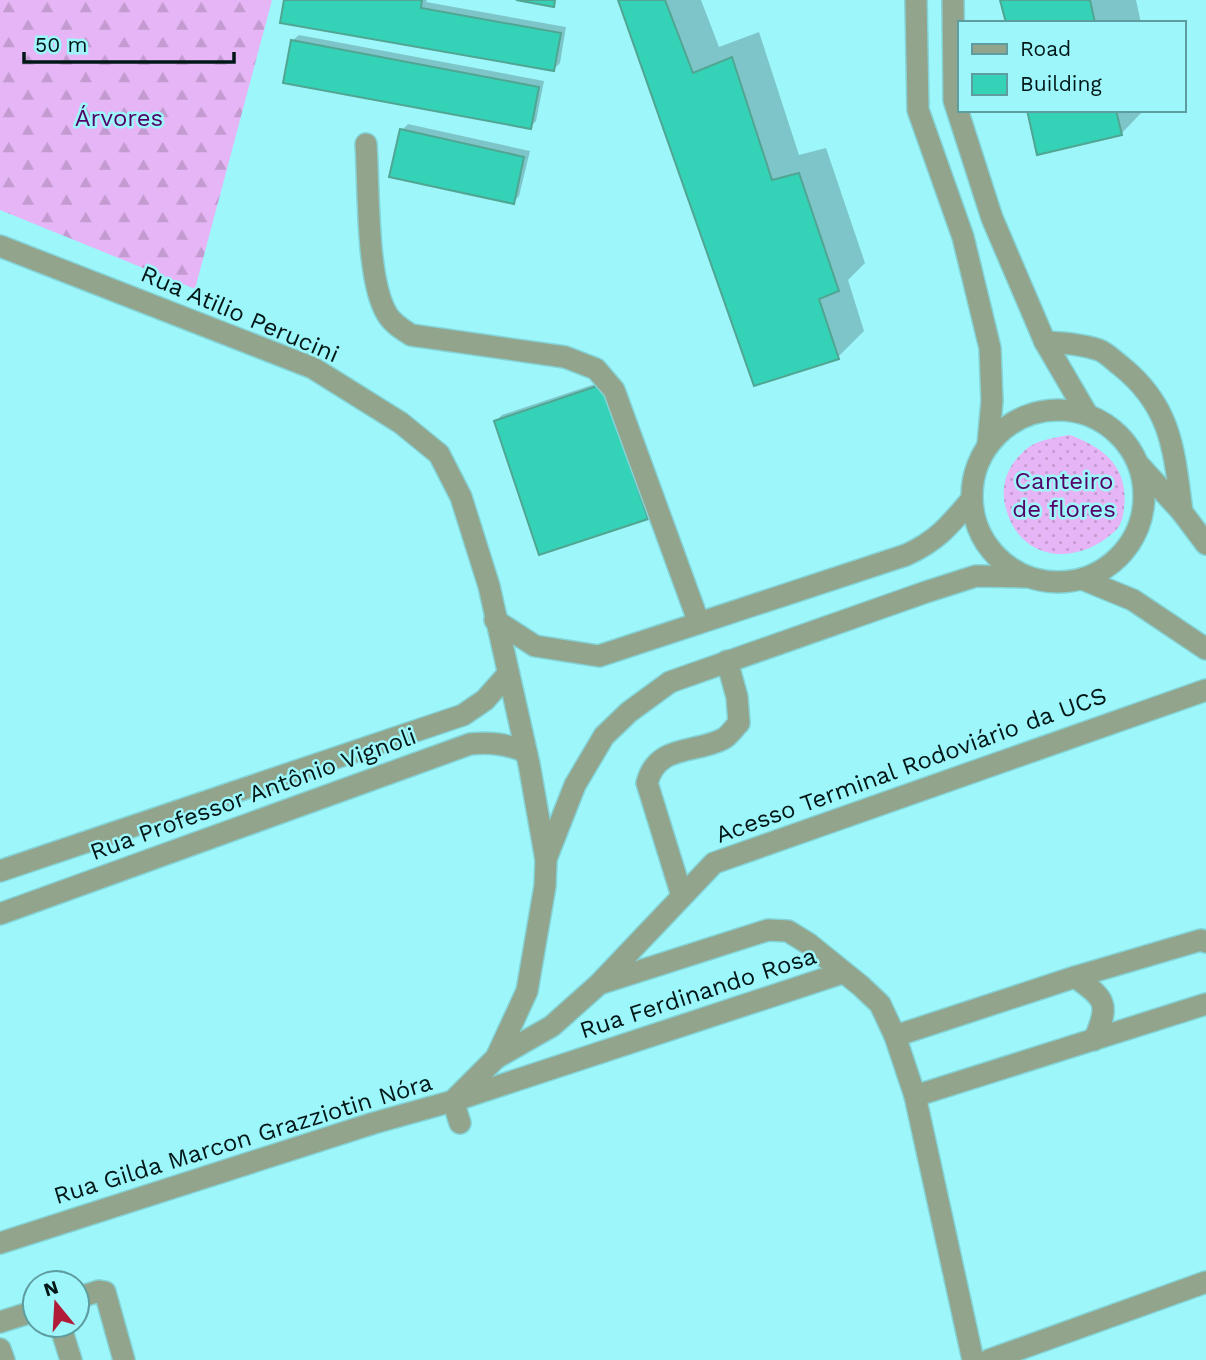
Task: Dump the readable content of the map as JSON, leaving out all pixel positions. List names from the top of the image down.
{
  "streets": {
    "street": [
      "Rua Atilio Perucini",
      "Acesso Terminal Rodoviário da UCS",
      "Rua Professor Antônio Vignoli",
      "Rua Ferdinando Rosa",
      "Rua Gilda Marcon Grazziotin Nóra"
    ]
  },
  "crossings": [
    ["Rua Atilio Perucini", "Rua Gilda Marcon Grazziotin Nóra"],
    ["Acesso Terminal Rodoviário da UCS", "Rua Gilda Marcon Grazziotin Nóra"],
    ["Rua Professor Antônio Vignoli", "Rua Gilda Marcon Grazziotin Nóra"],
    ["Rua Ferdinando Rosa", "Rua Gilda Marcon Grazziotin Nóra"]
  ],
  "parks": ["Árvores", "Canteiro de flores"],
  "legend": ["Road", "Building"],
  "scale_bar": "50 m",
  "north": "top"
}
